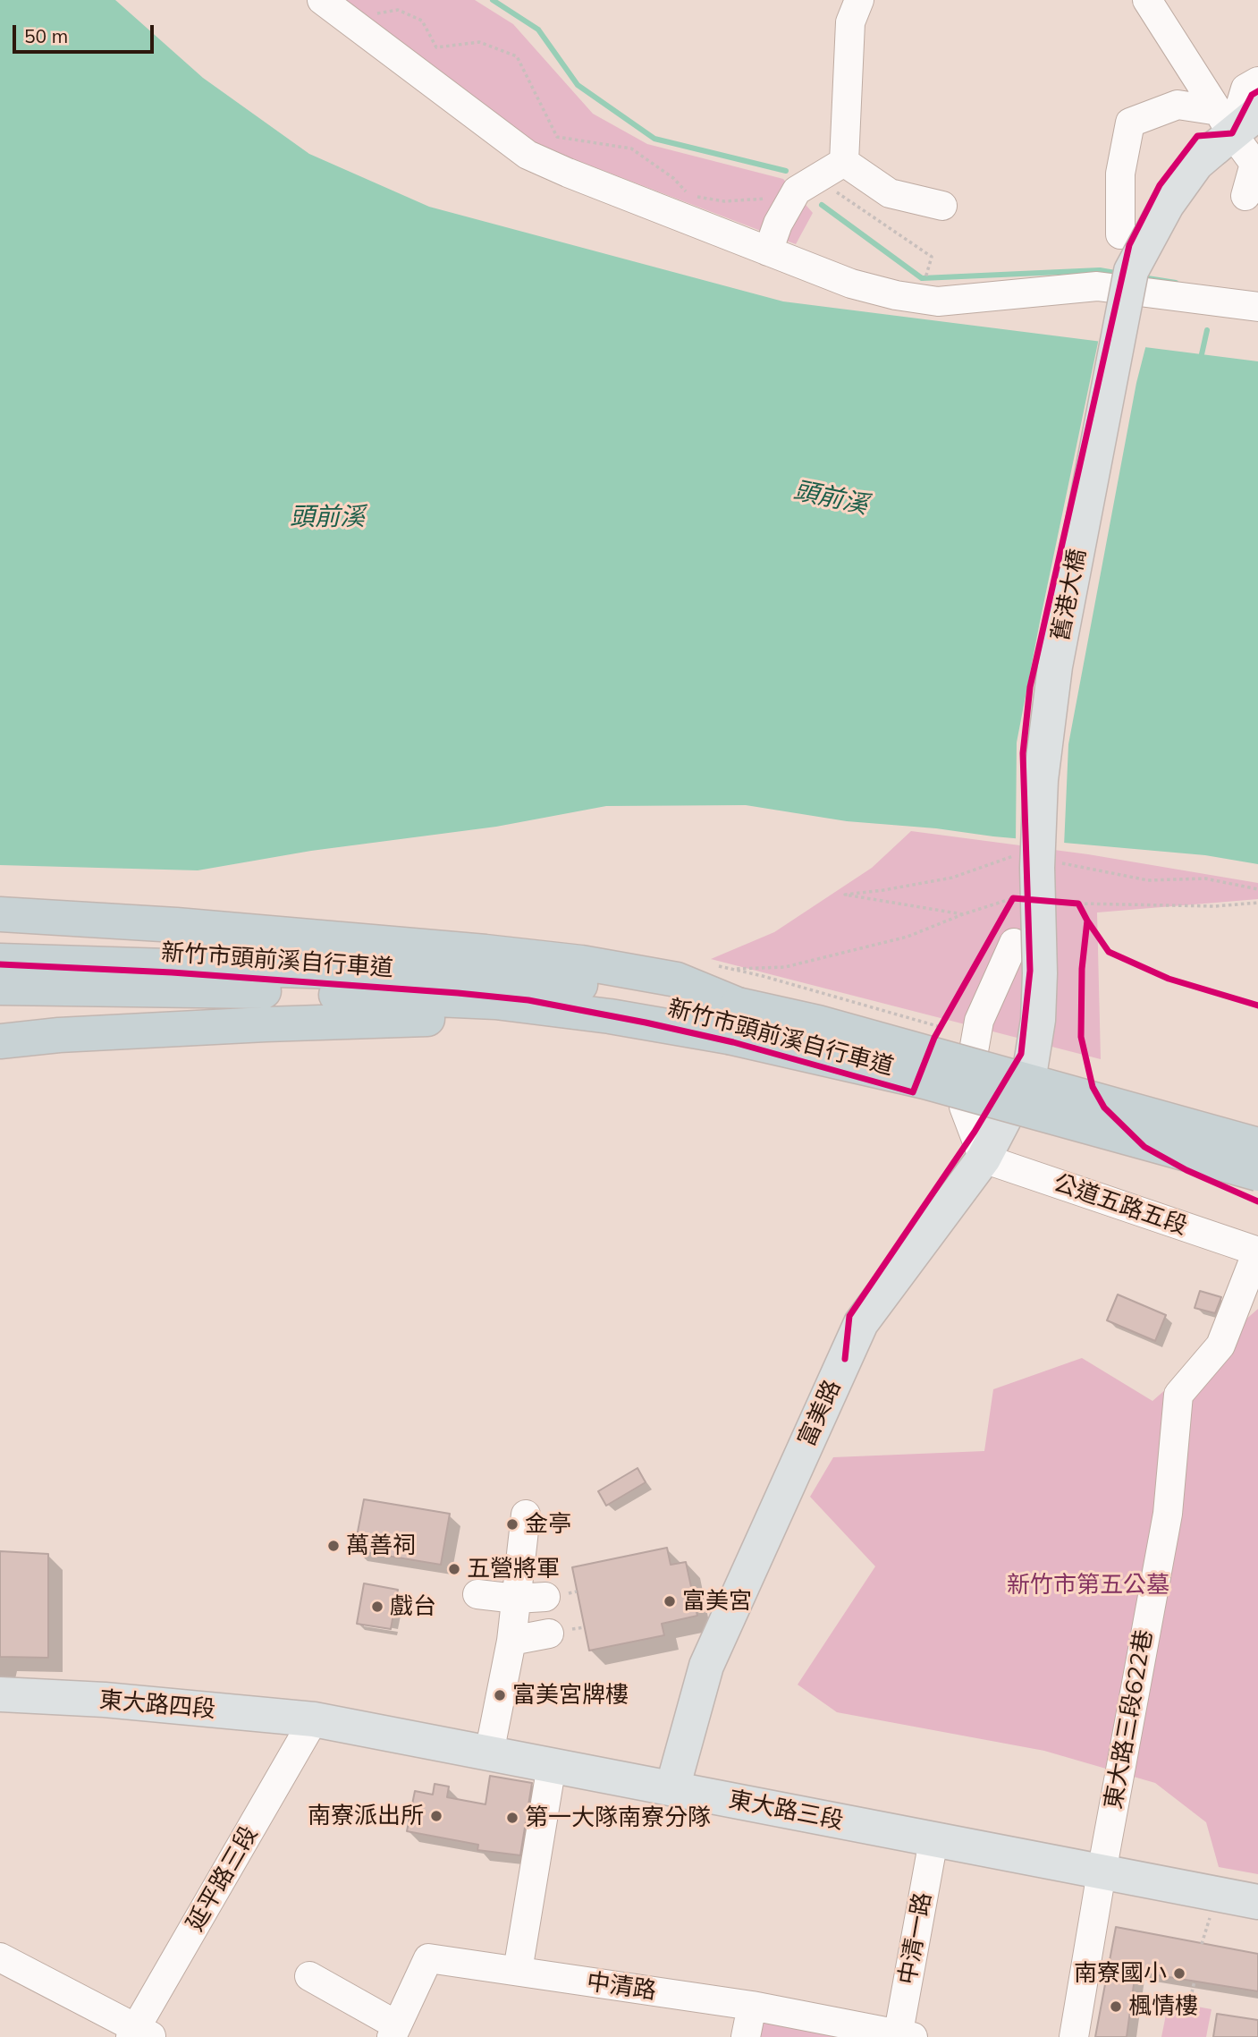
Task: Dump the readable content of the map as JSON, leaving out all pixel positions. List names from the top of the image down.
{
  "streets": {
    "main road": [
      "舊港大橋",
      "富美路",
      "東大路四段",
      "東大路三段"
    ],
    "street": [
      "公道五路五段",
      "東大路三段622巷",
      "延平路三段",
      "中清一路",
      "中清路"
    ],
    "cycle path": ["新竹市頭前溪自行車道"]
  },
  "crossings": [
    ["舊港大橋", "富美路"],
    ["公道五路五段", "富美路"],
    ["公道五路五段", "東大路三段622巷"],
    ["富美路", "東大路三段"],
    ["東大路四段", "東大路三段"],
    ["東大路四段", "延平路三段"],
    ["東大路三段622巷", "東大路三段"],
    ["東大路三段", "延平路三段"],
    ["東大路三段", "中清一路"],
    ["中清一路", "中清路"]
  ],
  "water": ["頭前溪"],
  "parks": ["新竹市第五公墓"],
  "places": [
    "金亭",
    "萬善祠",
    "五營將軍",
    "富美宮",
    "戲台",
    "富美宮牌樓",
    "南寮派出所",
    "第一大隊南寮分隊",
    "南寮國小",
    "楓情樓"
  ],
  "scale_bar": "50 m"
}
